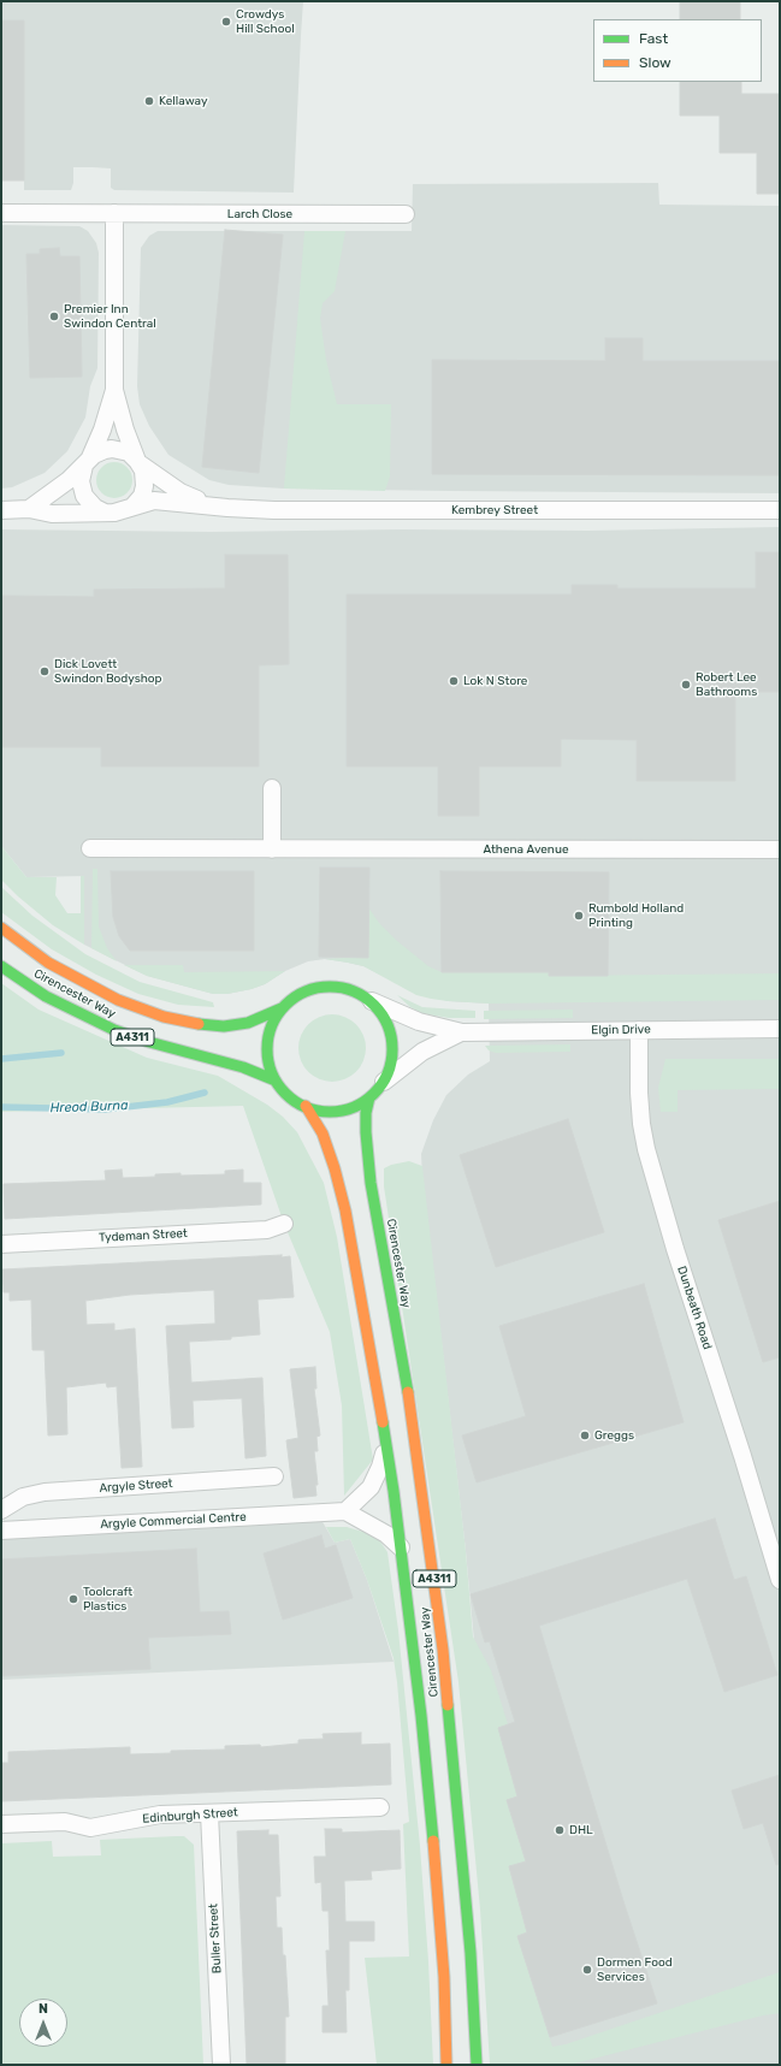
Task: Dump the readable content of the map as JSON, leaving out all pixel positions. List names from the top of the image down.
{
  "streets": {
    "main road": ["Cirencester Way", "A4311"],
    "street": [
      "Larch Close",
      "Kembrey Street",
      "Athena Avenue",
      "Elgin Drive",
      "Tydeman Street",
      "Dunbeath Road",
      "Argyle Street",
      "Argyle Commercial Centre",
      "Edinburgh Street",
      "Buller Street"
    ]
  },
  "crossings": [
    ["Cirencester Way", "Elgin Drive"],
    ["Cirencester Way", "A4311"],
    ["Elgin Drive", "A4311"],
    ["Elgin Drive", "Dunbeath Road"],
    ["Edinburgh Street", "Buller Street"]
  ],
  "water": ["Hreod Burna"],
  "places": [
    "Crowdys Hill School",
    "Kellaway",
    "Premier Inn Swindon Central",
    "Dick Lovett Swindon Bodyshop",
    "Lok N Store",
    "Robert Lee Bathrooms",
    "Rumbold Holland Printing",
    "Greggs",
    "Toolcraft Plastics",
    "DHL",
    "Dormen Food Services"
  ],
  "legend": ["Fast", "Slow"],
  "north": "top"
}
